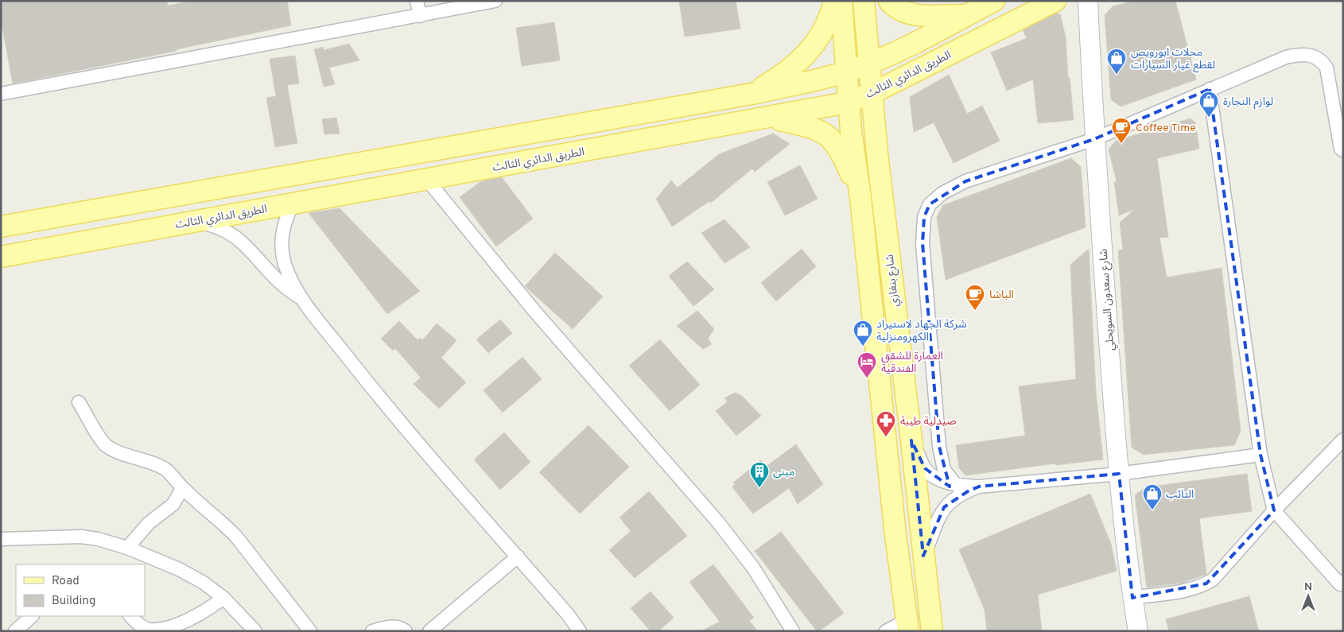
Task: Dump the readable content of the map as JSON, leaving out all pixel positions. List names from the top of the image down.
{
  "streets": {
    "main road": ["الطريق الدائري الثالث", "شارع بنغازي", "شارع سعدون السويحلي"]
  },
  "crossings": [
    ["الطريق الدائري الثالث", "شارع بنغازي"]
  ],
  "places": {
    "shop": [
      "محلات ابورويص لقطع غيار السيارات",
      "لوازم النجارة",
      "شركة الجهاد لاستيراد الكهرومنزلية",
      "التائب"
    ],
    "cafe": ["Coffee Time", "الباشا"],
    "hotel": ["العمارة للشقق الفندقية"],
    "pharmacy": ["صيدلية طيبة"],
    "building": ["مبنى"]
  },
  "legend": ["Road", "Building"],
  "north": "top"
}
